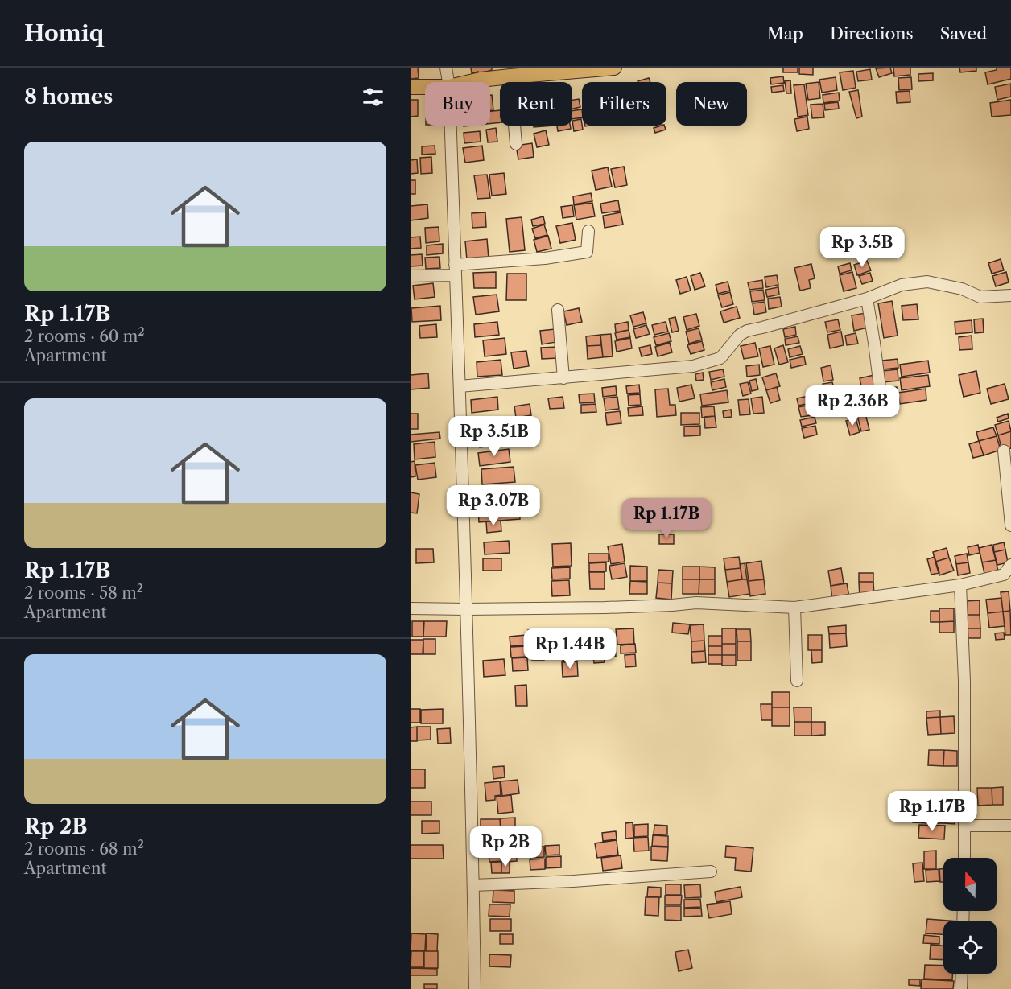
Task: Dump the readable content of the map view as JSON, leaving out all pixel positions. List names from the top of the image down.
{
  "north": "top",
  "page": {
    "header": "Homiq",
    "nav": ["Map", "Directions", "Saved"],
    "heading": "8 homes",
    "chip": [
      "Buy",
      "Rent",
      "Filters",
      "New"
    ],
    "list": [
      {
        "name": "Rp 1.17B",
        "note": "2 rooms · 60 m² · Apartment"
      },
      {
        "name": "Rp 1.17B",
        "note": "2 rooms · 58 m² · Apartment"
      },
      {
        "name": "Rp 2B",
        "note": "2 rooms · 68 m² · Apartment"
      }
    ],
    "price": [
      "Rp 3.5B",
      "Rp 2.36B",
      "Rp 3.51B",
      "Rp 3.07B",
      "Rp 1.17B",
      "Rp 1.44B",
      "Rp 1.17B",
      "Rp 2B"
    ]
  }
}
